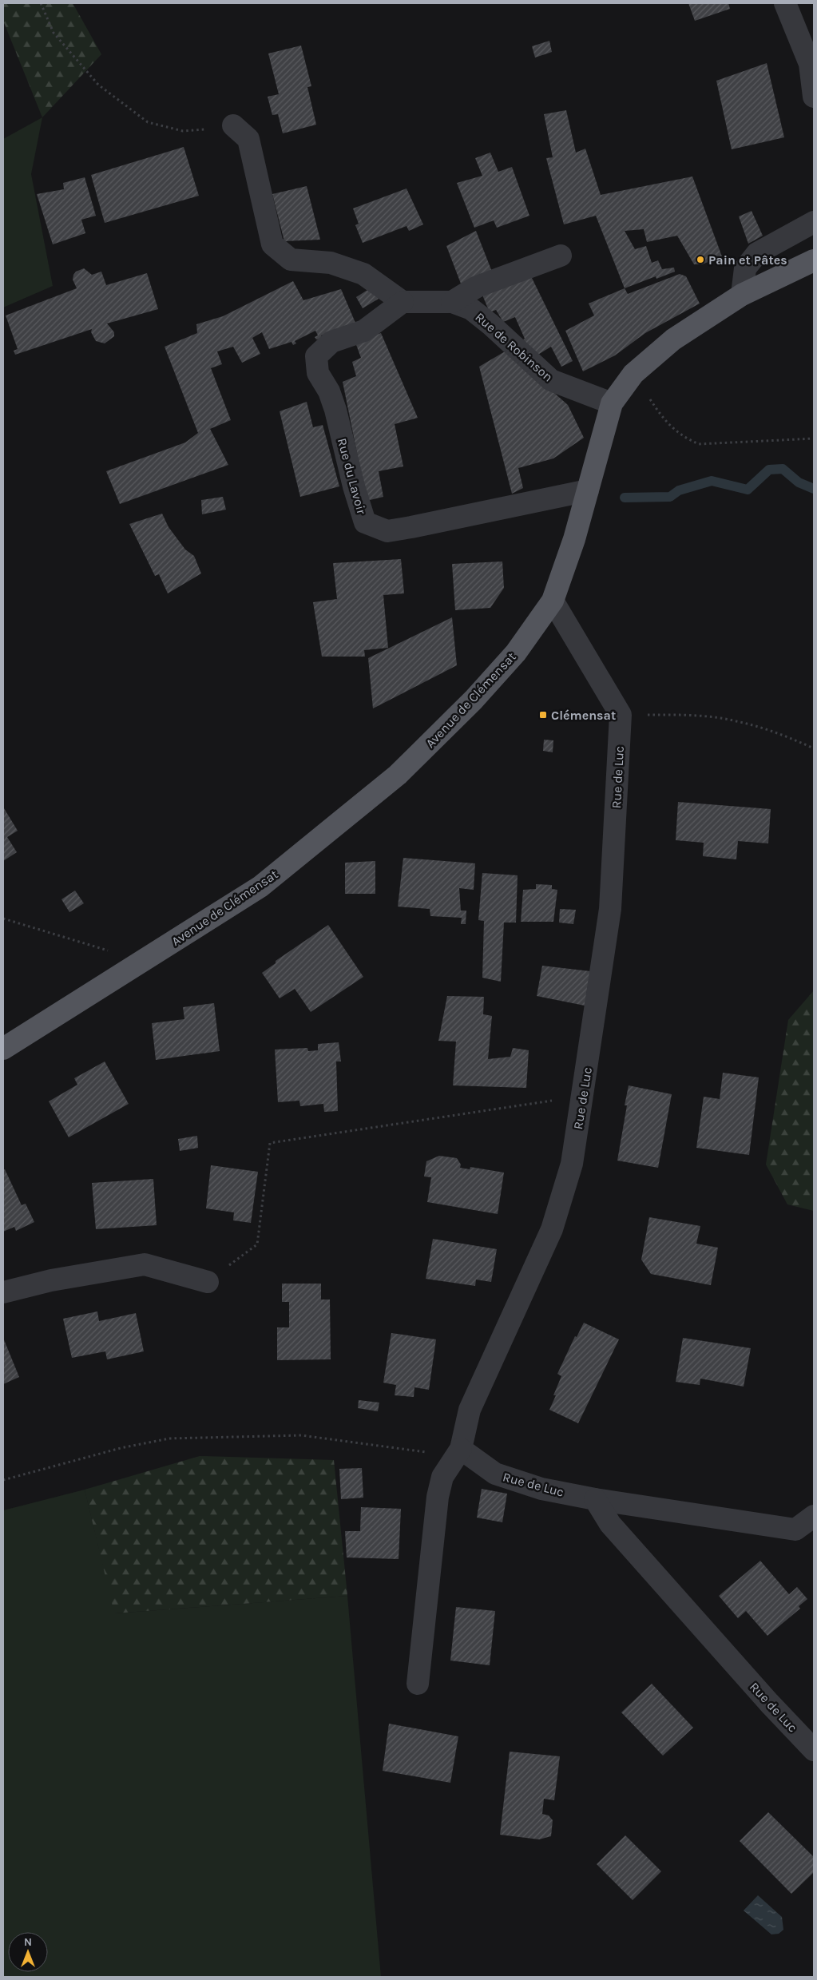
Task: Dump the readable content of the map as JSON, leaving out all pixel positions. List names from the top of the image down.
{
  "streets": {
    "main road": ["Avenue de Clémensat"],
    "street": ["Rue de Robinson", "Rue du Lavoir", "Rue de Luc"]
  },
  "crossings": [
    ["Rue de Robinson", "Rue du Lavoir"],
    ["Rue de Robinson", "Avenue de Clémensat"],
    ["Rue du Lavoir", "Avenue de Clémensat"]
  ],
  "places": {
    "other": ["Pain et Pâtes"],
    "transit": ["Clémensat"]
  },
  "north": "top"
}
